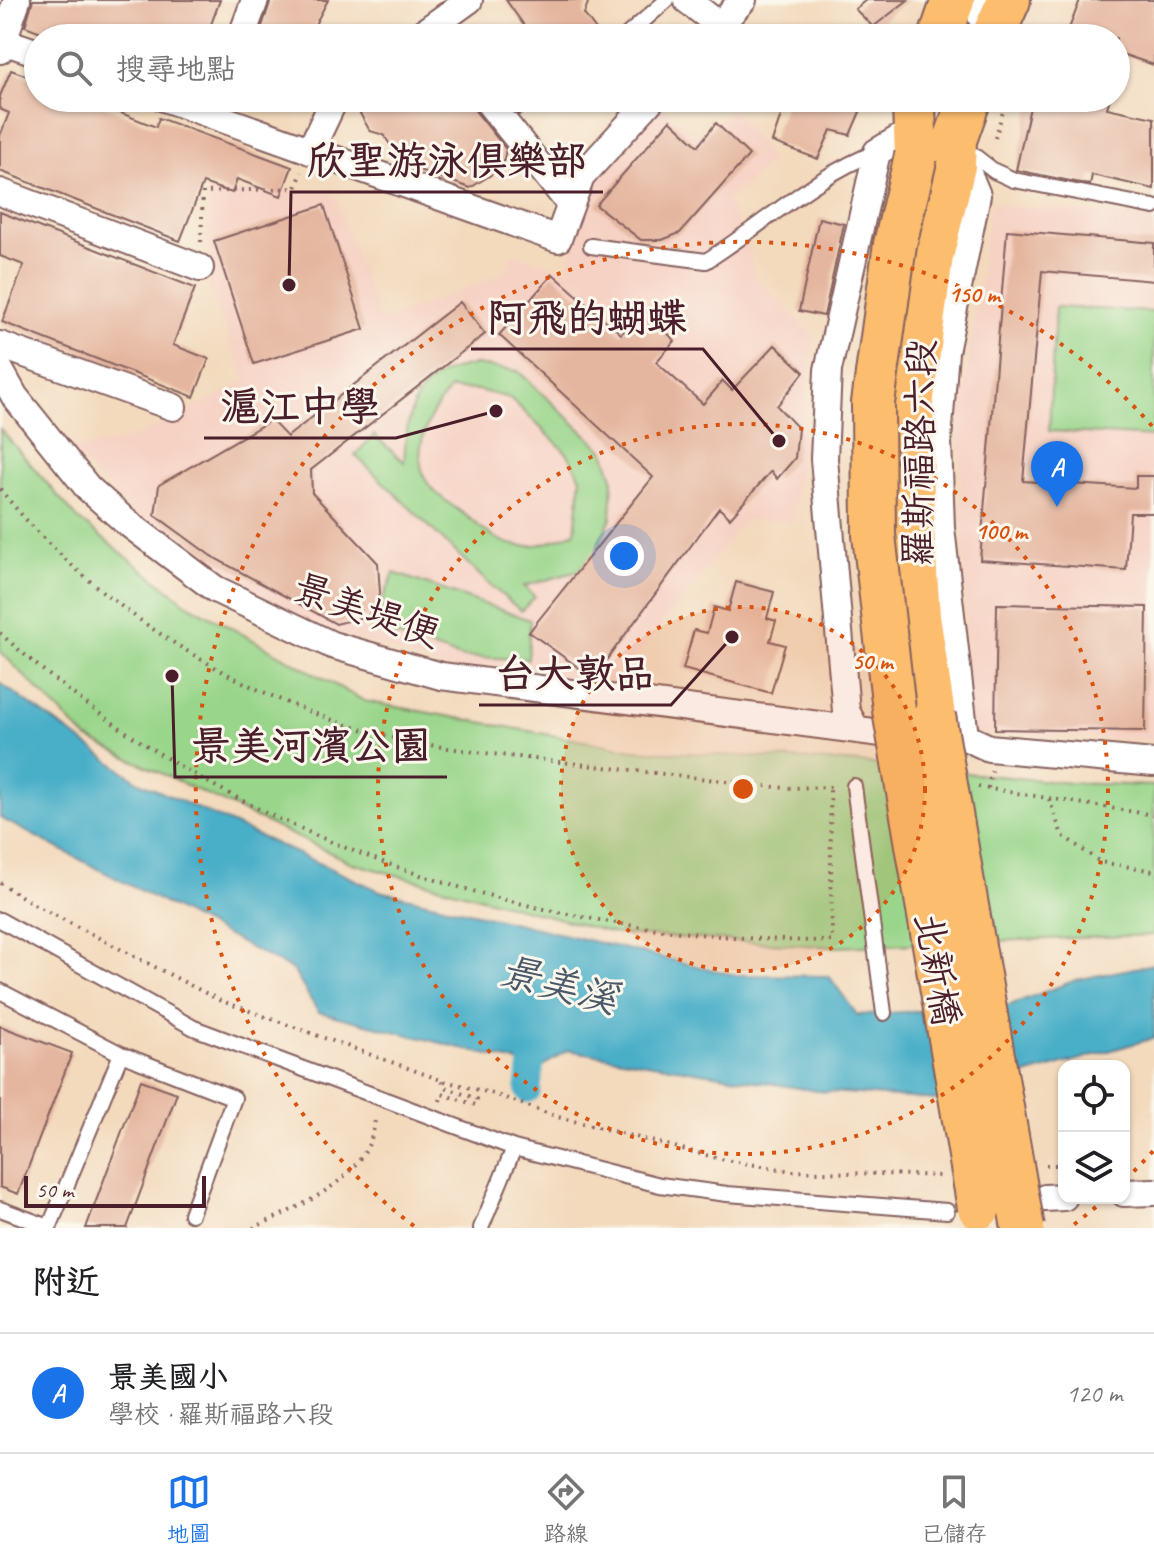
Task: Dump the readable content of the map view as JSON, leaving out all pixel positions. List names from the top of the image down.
{
  "streets": {
    "main road": ["羅斯福路六段", "北新橋"],
    "street": ["景美堤便"]
  },
  "crossings": [
    ["羅斯福路六段", "景美堤便"],
    ["羅斯福路六段", "北新橋"],
    ["景美堤便", "北新橋"]
  ],
  "water": ["景美溪"],
  "places": [
    "欣聖游泳俱樂部",
    "滬江中學",
    "阿飛的蝴蝶",
    "台大敦品",
    "景美河濱公園"
  ],
  "scale_bar": "50 m",
  "page": {
    "search": "搜尋地點",
    "pins": "A",
    "scale": "50 m",
    "heading": "附近",
    "list": [
      {
        "mark": "A",
        "name": "景美國小",
        "note": "學校 · 羅斯福路六段",
        "value": "120 m"
      }
    ],
    "nav": ["地圖", "路線", "已儲存"]
  },
  "rings": ["150 m", "100 m", "50 m"]
}
